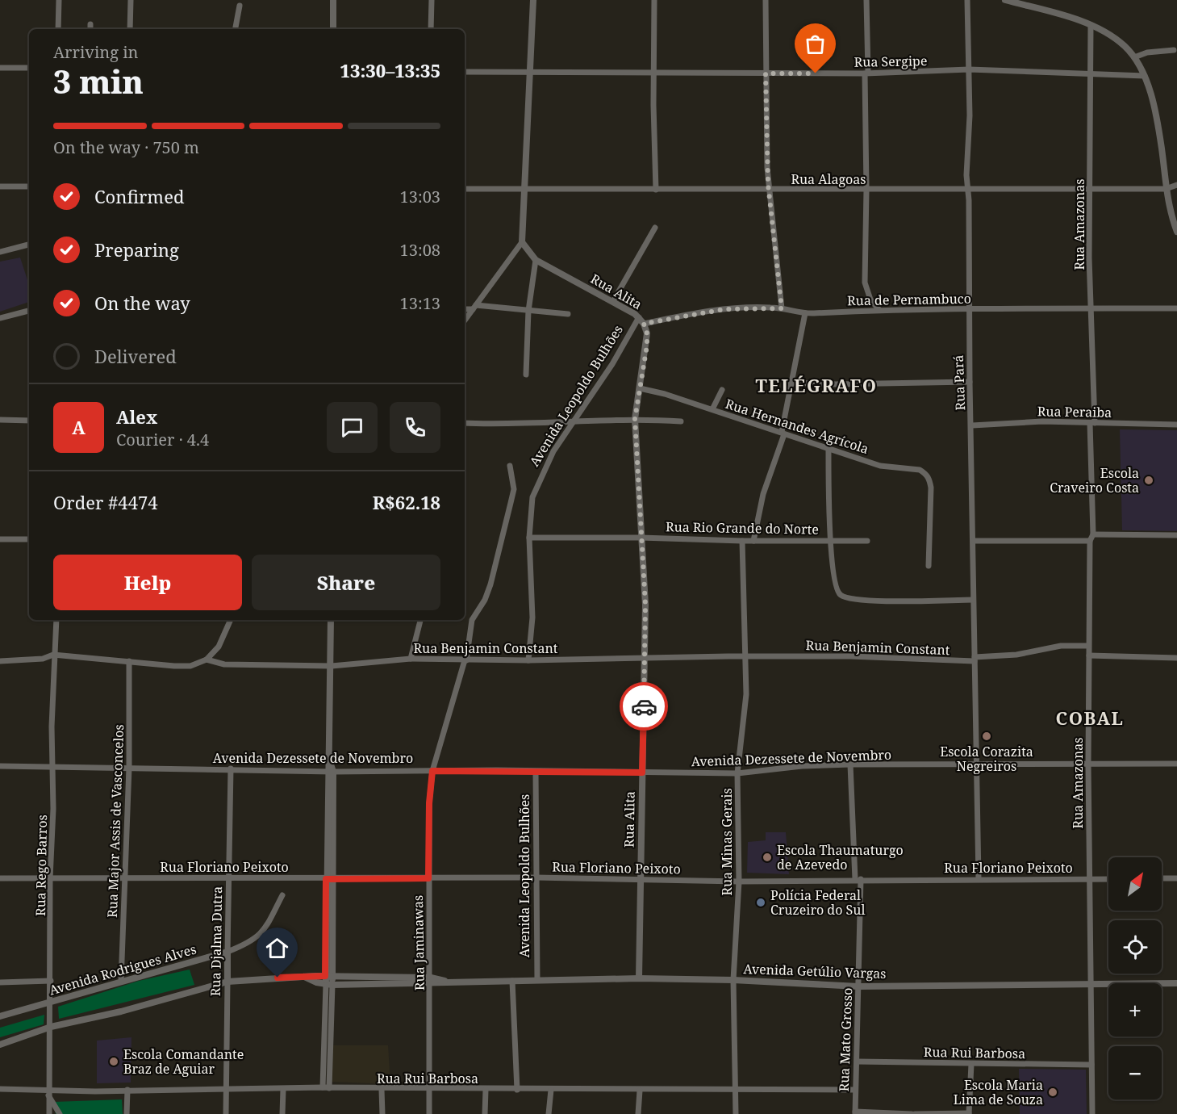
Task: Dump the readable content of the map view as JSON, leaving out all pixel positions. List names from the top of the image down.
{
  "streets": {
    "street": [
      "Rua Sergipe",
      "Rua Alagoas",
      "Rua Amazonas",
      "Rua Alita",
      "Rua de Pernambuco",
      "Rua Pará",
      "Avenida Leopoldo Bulhões",
      "Rua Peraiba",
      "Rua Hernandes Agrícola",
      "Rua Rio Grande do Norte",
      "Rua Benjamin Constant",
      "Avenida Dezessete de Novembro",
      "Rua Major Assis de Vasconcelos",
      "Rua Minas Gerais",
      "Rua Rego Barros",
      "Rua Floriano Peixoto",
      "Rua Djalma Dutra",
      "Rua Jaminawas",
      "Avenida Rodrigues Alves",
      "Avenida Getúlio Vargas",
      "Rua Mato Grosso",
      "Rua Rui Barbosa"
    ]
  },
  "crossings": [
    ["Rua Sergipe", "Rua Amazonas"],
    ["Rua Sergipe", "Rua Pará"],
    ["Rua Alagoas", "Rua Amazonas"],
    ["Rua Alagoas", "Rua Pará"],
    ["Rua Amazonas", "Rua de Pernambuco"],
    ["Rua Amazonas", "Rua Peraiba"],
    ["Rua Amazonas", "Rua Benjamin Constant"],
    ["Rua Amazonas", "Avenida Dezessete de Novembro"],
    ["Rua Amazonas", "Rua Floriano Peixoto"],
    ["Rua Amazonas", "Avenida Getúlio Vargas"],
    ["Rua Amazonas", "Rua Rui Barbosa"],
    ["Rua Alita", "Rua de Pernambuco"],
    ["Rua Alita", "Avenida Leopoldo Bulhões"],
    ["Rua Alita", "Rua Hernandes Agrícola"],
    ["Rua Alita", "Rua Rio Grande do Norte"],
    ["Rua Alita", "Rua Benjamin Constant"],
    ["Rua Alita", "Avenida Dezessete de Novembro"],
    ["Rua Alita", "Rua Floriano Peixoto"],
    ["Rua Alita", "Avenida Getúlio Vargas"],
    ["Rua de Pernambuco", "Rua Pará"],
    ["Rua Pará", "Rua Peraiba"],
    ["Rua Pará", "Rua Benjamin Constant"],
    ["Rua Pará", "Avenida Dezessete de Novembro"],
    ["Rua Pará", "Rua Floriano Peixoto"],
    ["Avenida Leopoldo Bulhões", "Rua Rio Grande do Norte"],
    ["Avenida Leopoldo Bulhões", "Rua Benjamin Constant"],
    ["Avenida Leopoldo Bulhões", "Avenida Dezessete de Novembro"],
    ["Avenida Leopoldo Bulhões", "Rua Floriano Peixoto"],
    ["Avenida Leopoldo Bulhões", "Avenida Getúlio Vargas"],
    ["Rua Rio Grande do Norte", "Rua Minas Gerais"],
    ["Rua Benjamin Constant", "Rua Major Assis de Vasconcelos"],
    ["Rua Benjamin Constant", "Rua Minas Gerais"],
    ["Rua Benjamin Constant", "Rua Rego Barros"],
    ["Rua Benjamin Constant", "Rua Jaminawas"],
    ["Avenida Dezessete de Novembro", "Rua Major Assis de Vasconcelos"],
    ["Avenida Dezessete de Novembro", "Rua Minas Gerais"],
    ["Avenida Dezessete de Novembro", "Rua Rego Barros"],
    ["Avenida Dezessete de Novembro", "Rua Djalma Dutra"],
    ["Avenida Dezessete de Novembro", "Rua Jaminawas"],
    ["Avenida Dezessete de Novembro", "Rua Mato Grosso"],
    ["Rua Major Assis de Vasconcelos", "Rua Floriano Peixoto"],
    ["Rua Major Assis de Vasconcelos", "Avenida Rodrigues Alves"],
    ["Rua Minas Gerais", "Rua Floriano Peixoto"],
    ["Rua Minas Gerais", "Avenida Getúlio Vargas"],
    ["Rua Minas Gerais", "Rua Rui Barbosa"],
    ["Rua Rego Barros", "Rua Floriano Peixoto"],
    ["Rua Rego Barros", "Avenida Rodrigues Alves"],
    ["Rua Rego Barros", "Rua Rui Barbosa"],
    ["Rua Floriano Peixoto", "Rua Djalma Dutra"],
    ["Rua Floriano Peixoto", "Rua Jaminawas"],
    ["Rua Floriano Peixoto", "Rua Mato Grosso"],
    ["Rua Djalma Dutra", "Avenida Rodrigues Alves"],
    ["Rua Djalma Dutra", "Avenida Getúlio Vargas"],
    ["Rua Djalma Dutra", "Rua Rui Barbosa"],
    ["Rua Jaminawas", "Avenida Getúlio Vargas"],
    ["Rua Jaminawas", "Rua Rui Barbosa"],
    ["Avenida Getúlio Vargas", "Rua Mato Grosso"],
    ["Rua Mato Grosso", "Rua Rui Barbosa"]
  ],
  "districts": ["TELÉGRAFO", "COBAL"],
  "places": [
    "Escola Craveiro Costa",
    "Escola Corazita Negreiros",
    "Escola Thaumaturgo de Azevedo",
    "Polícia Federal Cruzeiro do Sul",
    "Escola Comandante Braz de Aguiar",
    "Escola Maria Lima de Souza"
  ],
  "north": "top right",
  "page": {
    "heading": ["3 min", "Arriving in", "13:30–13:35"],
    "panel": [
      "Alex",
      "Courier · 4.4",
      "Order #4474",
      "R$62.18"
    ],
    "bar": "On the way · 750 m",
    "list": [
      ["Confirmed", "13:03"],
      ["Preparing", "13:08"],
      ["On the way", "13:13"],
      "Delivered"
    ],
    "round": "A",
    "buttons": ["Help", "Share"],
    "map_buttons": ["+", "−"]
  }
}
